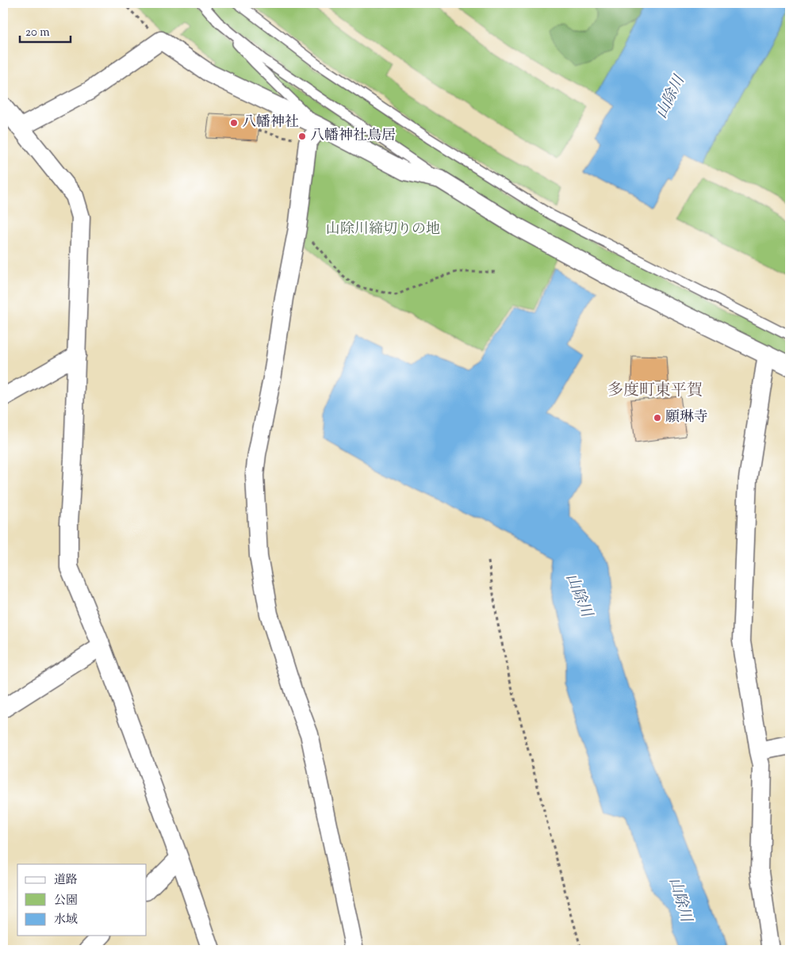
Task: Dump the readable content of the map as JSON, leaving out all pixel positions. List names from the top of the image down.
{
  "districts": ["多度町東平賀"],
  "water": ["山除川"],
  "parks": ["山除川締切りの地"],
  "places": ["八幡神社", "八幡神社鳥居", "願琳寺"],
  "legend": ["道路", "公園", "水域"],
  "scale_bar": "20 m"
}
